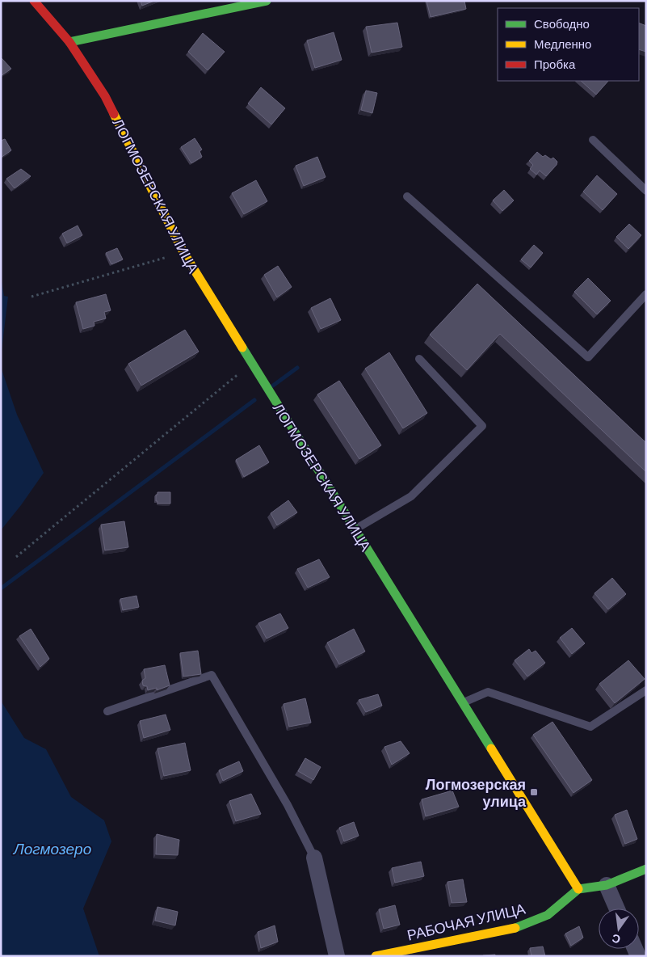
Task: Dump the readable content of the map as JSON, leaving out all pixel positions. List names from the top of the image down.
{
  "streets": {
    "street": ["ЛОГМОЗЕРСКАЯ УЛИЦА", "РАБОЧАЯ УЛИЦА"]
  },
  "crossings": [
    ["ЛОГМОЗЕРСКАЯ УЛИЦА", "РАБОЧАЯ УЛИЦА"]
  ],
  "water": ["Логмозеро"],
  "places": {
    "transit": ["Логмозерская улица"]
  },
  "legend": ["Свободно", "Медленно", "Пробка"],
  "north": "bottom"
}
